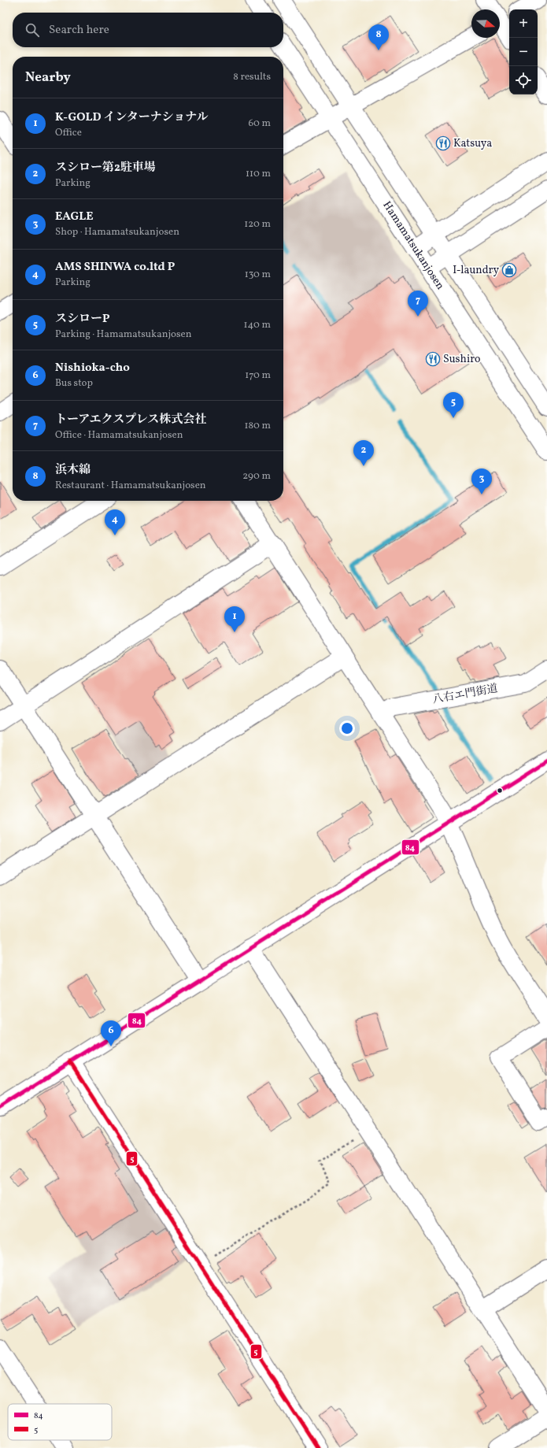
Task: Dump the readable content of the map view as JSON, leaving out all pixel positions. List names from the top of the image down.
{
  "streets": {
    "street": ["Hamamatsukanjosen", "八右エ門街道"]
  },
  "places": {
    "restaurant": ["Katsuya", "Sushiro"],
    "shop": ["I-laundry"]
  },
  "lines": ["transit line 84", "transit line 5"],
  "legend": ["84", "5"],
  "north": "right",
  "page": {
    "map_buttons": ["+", "−"],
    "search": "Search here",
    "pins": [
      "8",
      "7",
      "5",
      "2",
      "3",
      "4",
      "1",
      "6"
    ],
    "heading": ["Nearby", "8 results"],
    "list": [
      {
        "mark": "1",
        "name": "K-GOLD インターナショナル",
        "note": "Office",
        "value": "60 m"
      },
      {
        "mark": "2",
        "name": "スシロー第2駐車場",
        "note": "Parking",
        "value": "110 m"
      },
      {
        "mark": "3",
        "name": "EAGLE",
        "note": "Shop · Hamamatsukanjosen",
        "value": "120 m"
      },
      {
        "mark": "4",
        "name": "AMS SHINWA co.ltd P",
        "note": "Parking",
        "value": "130 m"
      },
      {
        "mark": "5",
        "name": "スシローP",
        "note": "Parking · Hamamatsukanjosen",
        "value": "140 m"
      },
      {
        "mark": "6",
        "name": "Nishioka-cho",
        "note": "Bus stop",
        "value": "170 m"
      },
      {
        "mark": "7",
        "name": "トーアエクスプレス株式会社",
        "note": "Office · Hamamatsukanjosen",
        "value": "180 m"
      },
      {
        "mark": "8",
        "name": "浜木綿",
        "note": "Restaurant · Hamamatsukanjosen",
        "value": "290 m"
      }
    ]
  }
}
